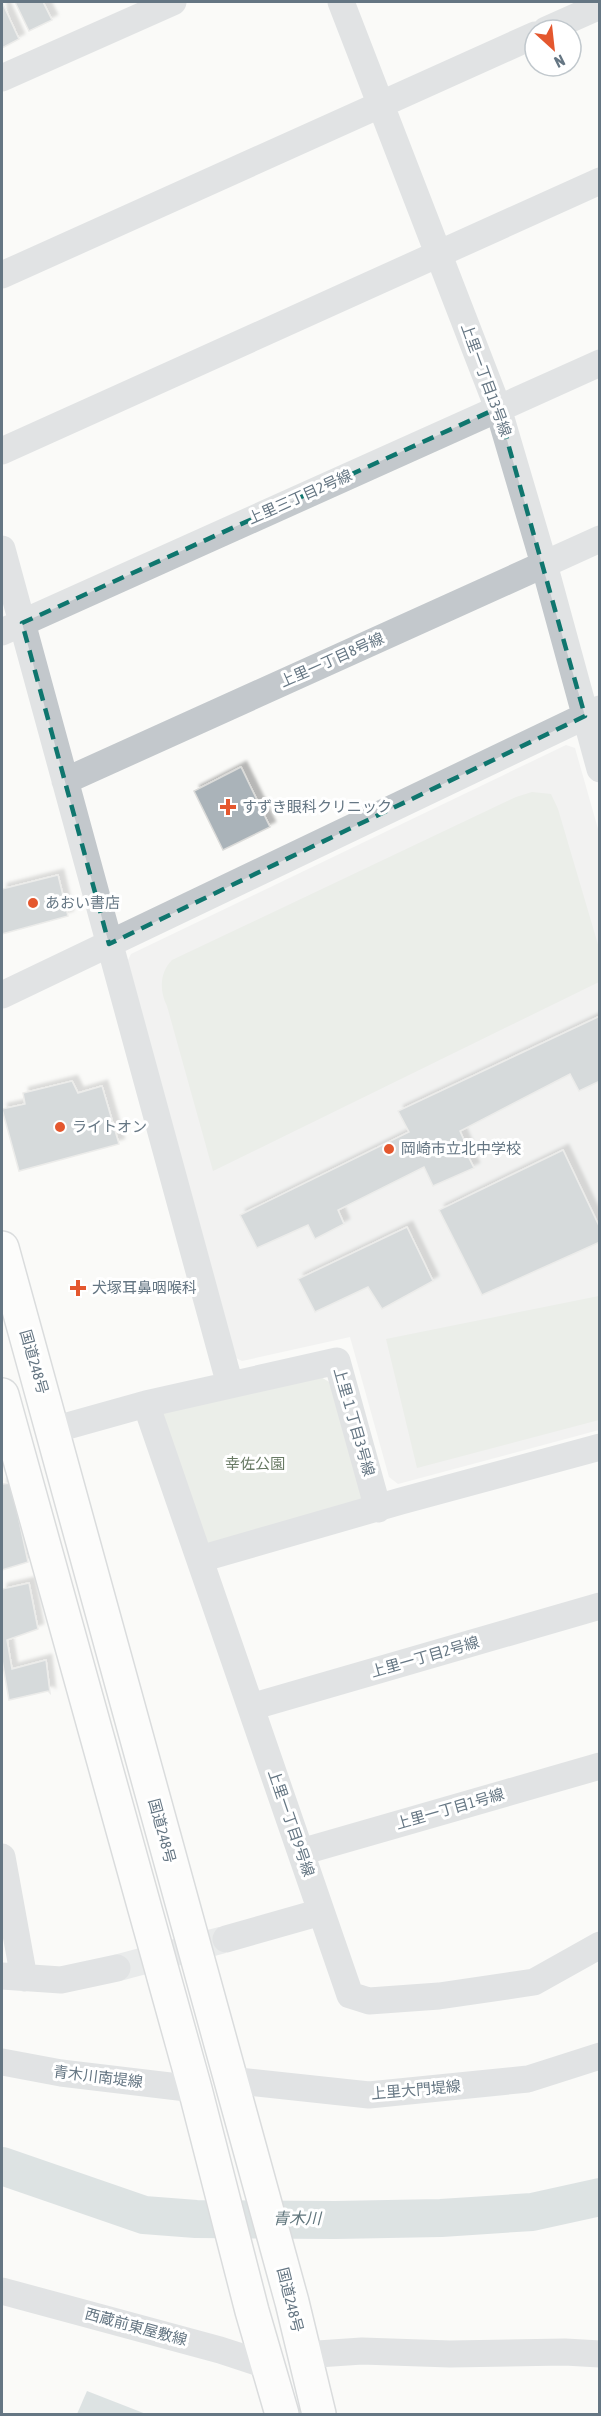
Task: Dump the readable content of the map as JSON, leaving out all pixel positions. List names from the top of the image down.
{
  "streets": {
    "highway": ["国道248号"],
    "street": [
      "上里一丁目13号線",
      "上里三丁目2号線",
      "上里一丁目8号線",
      "上里１丁目3号線",
      "上里一丁目2号線",
      "上里一丁目1号線",
      "上里一丁目9号線",
      "青木川南堤線",
      "上里大門堤線",
      "西蔵前東屋敷線"
    ]
  },
  "crossings": [
    ["上里一丁目13号線", "上里三丁目2号線"],
    ["上里一丁目13号線", "上里一丁目8号線"],
    ["国道248号", "上里１丁目3号線"],
    ["国道248号", "上里大門堤線"],
    ["上里１丁目3号線", "上里一丁目9号線"],
    ["上里一丁目2号線", "上里一丁目9号線"],
    ["上里一丁目1号線", "上里一丁目9号線"]
  ],
  "water": ["青木川"],
  "parks": ["幸佐公園"],
  "places": {
    "health": ["すずき眼科クリニック", "犬塚耳鼻咽喉科"],
    "other": ["あおい書店", "ライトオン", "岡崎市立北中学校"]
  },
  "north": "bottom right"
}
